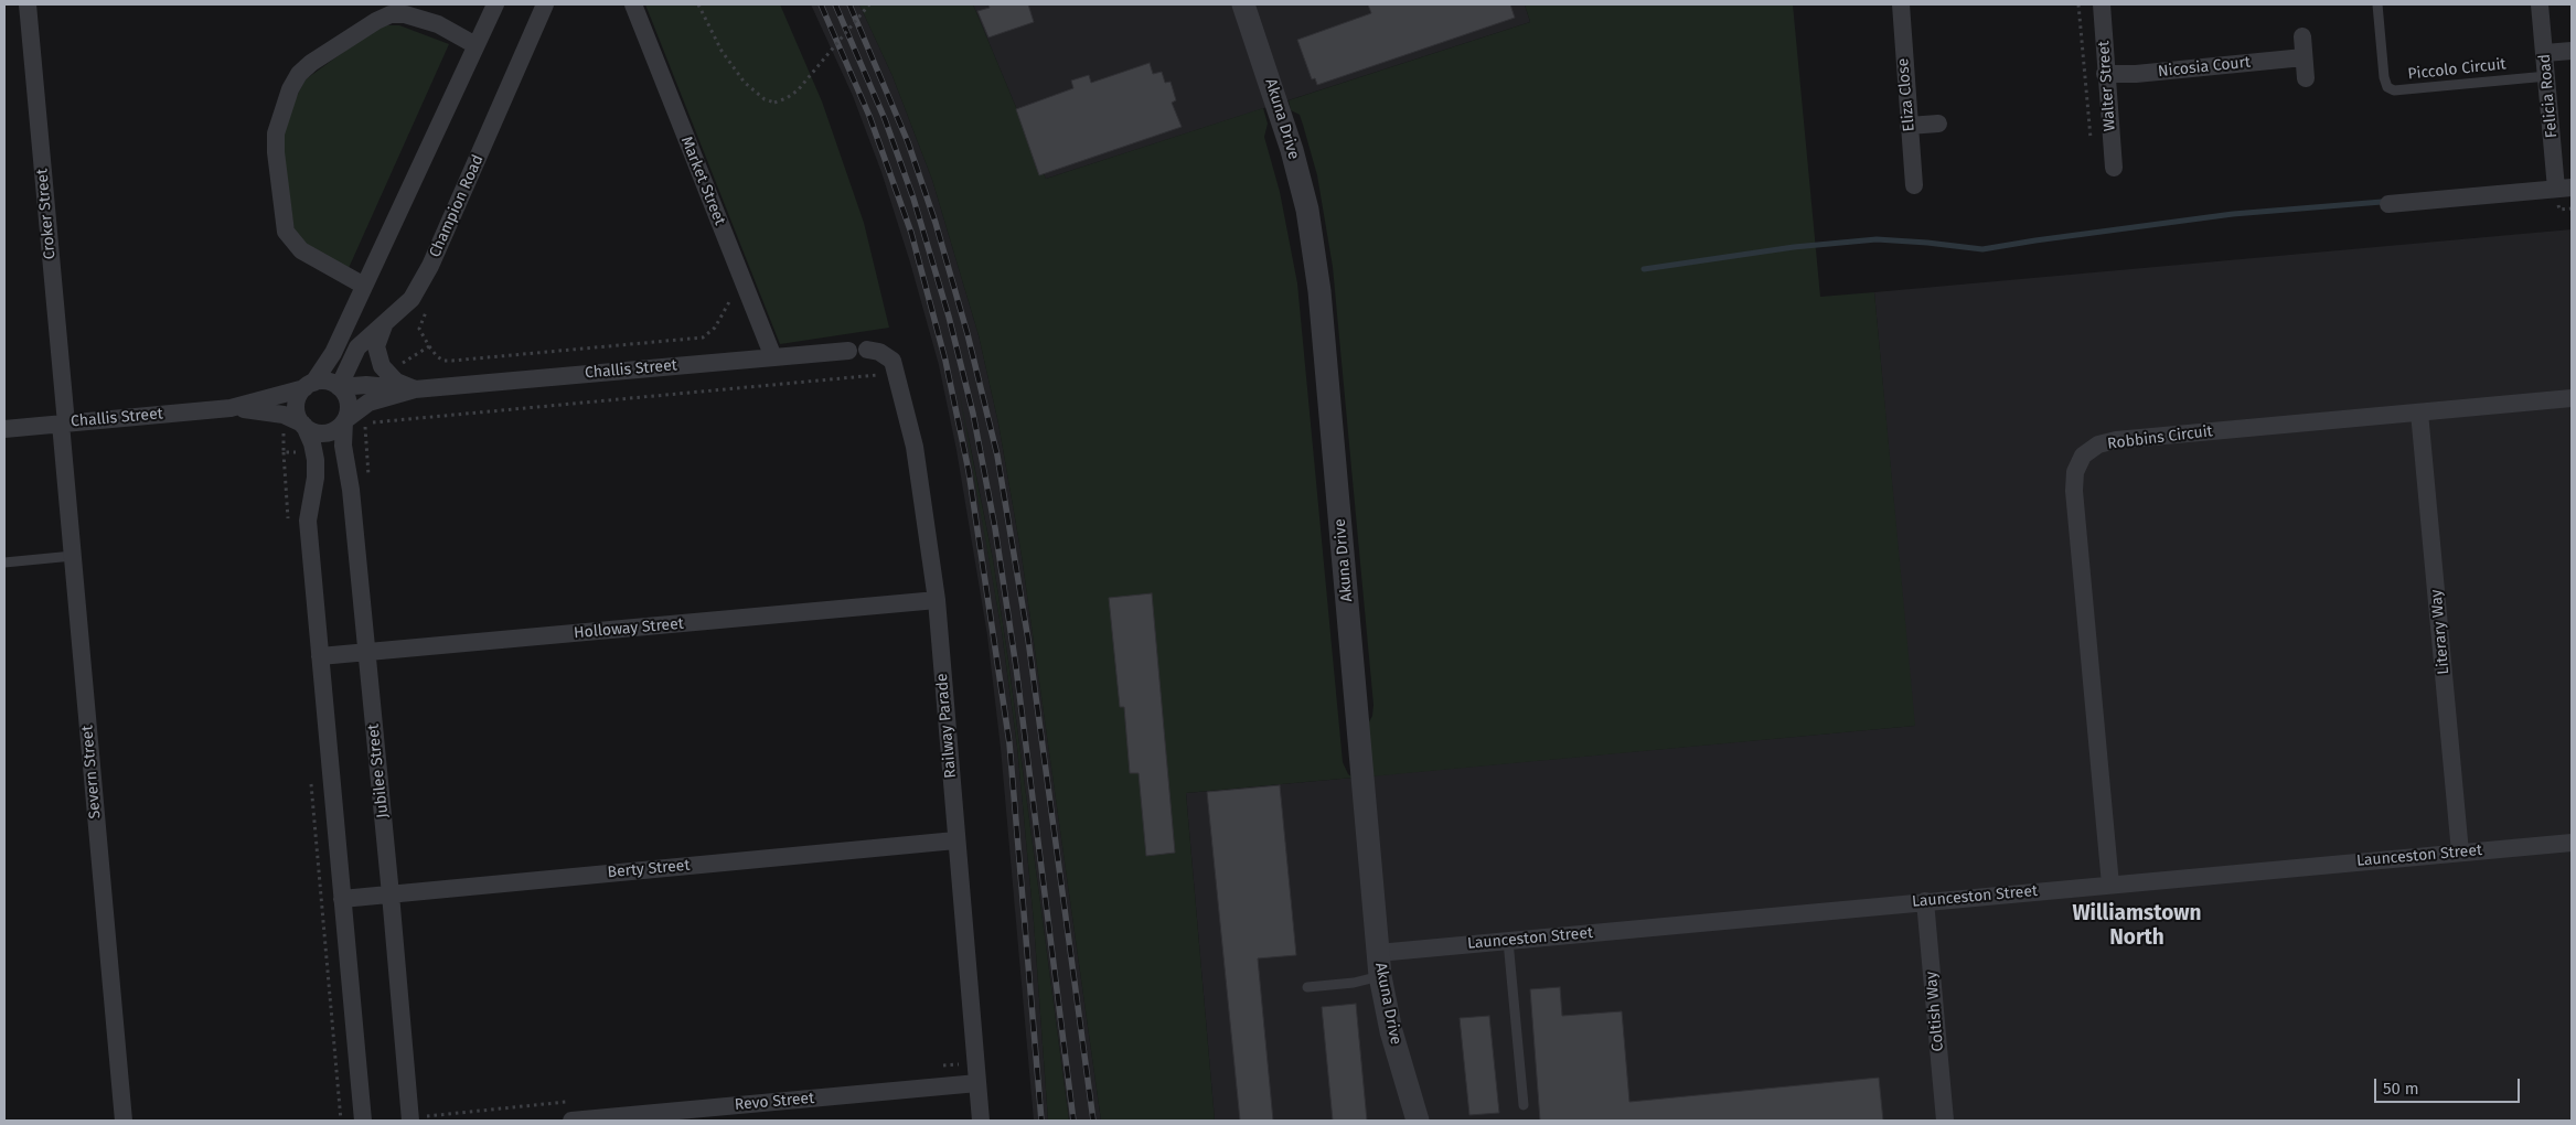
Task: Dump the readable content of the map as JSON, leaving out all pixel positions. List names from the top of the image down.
{
  "streets": {
    "street": [
      "Nicosia Court",
      "Walter Street",
      "Eliza Close",
      "Felicia Road",
      "Akuna Drive",
      "Market Street",
      "Champion Road",
      "Croker Street",
      "Challis Street",
      "Robbins Circuit",
      "Holloway Street",
      "Literary Way",
      "Railway Parade",
      "Jubilee Street",
      "Severn Street",
      "Launceston Street",
      "Berty Street",
      "Coltish Way",
      "Revo Street"
    ],
    "lane": ["Piccolo Circuit"]
  },
  "crossings": [
    ["Nicosia Court", "Walter Street"],
    ["Piccolo Circuit", "Felicia Road"],
    ["Akuna Drive", "Launceston Street"],
    ["Market Street", "Challis Street"],
    ["Champion Road", "Challis Street"],
    ["Champion Road", "Jubilee Street"],
    ["Croker Street", "Challis Street"],
    ["Croker Street", "Severn Street"],
    ["Challis Street", "Jubilee Street"],
    ["Challis Street", "Severn Street"],
    ["Robbins Circuit", "Literary Way"],
    ["Robbins Circuit", "Launceston Street"],
    ["Holloway Street", "Railway Parade"],
    ["Holloway Street", "Jubilee Street"],
    ["Literary Way", "Launceston Street"],
    ["Railway Parade", "Berty Street"],
    ["Railway Parade", "Revo Street"],
    ["Jubilee Street", "Berty Street"],
    ["Launceston Street", "Coltish Way"]
  ],
  "districts": ["Williamstown North"],
  "scale_bar": "50 m"
}
